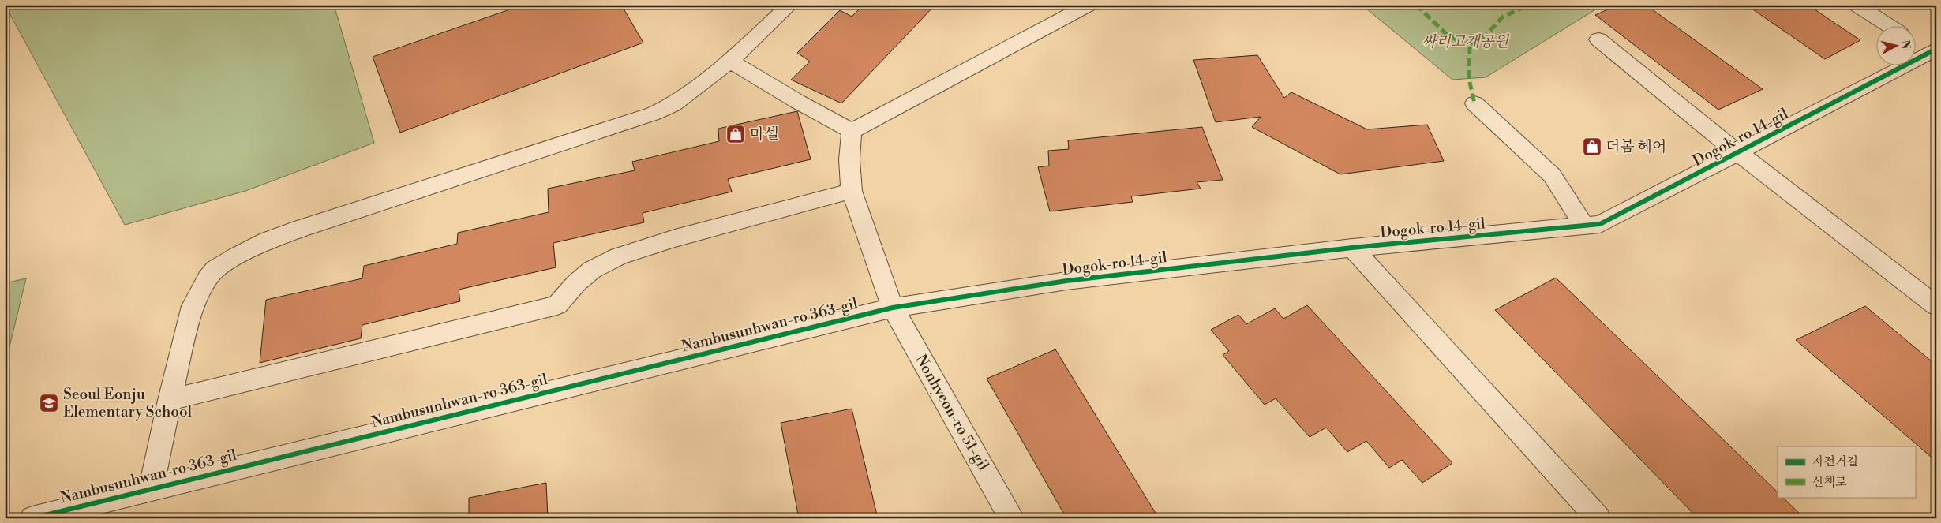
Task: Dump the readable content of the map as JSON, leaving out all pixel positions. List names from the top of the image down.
{
  "streets": {
    "street": ["Dogok-ro 14-gil", "Nambusunhwan-ro 363-gil", "Nonhyeon-ro 51-gil"]
  },
  "crossings": [
    ["Dogok-ro 14-gil", "Nambusunhwan-ro 363-gil"],
    ["Dogok-ro 14-gil", "Nonhyeon-ro 51-gil"],
    ["Nambusunhwan-ro 363-gil", "Nonhyeon-ro 51-gil"]
  ],
  "parks": ["싸리고개공원"],
  "places": {
    "shop": ["마셀", "더봄 헤어"],
    "school or university": ["Seoul Eonju Elementary School"]
  },
  "legend": ["자전거길", "산책로"],
  "north": "right"
}
